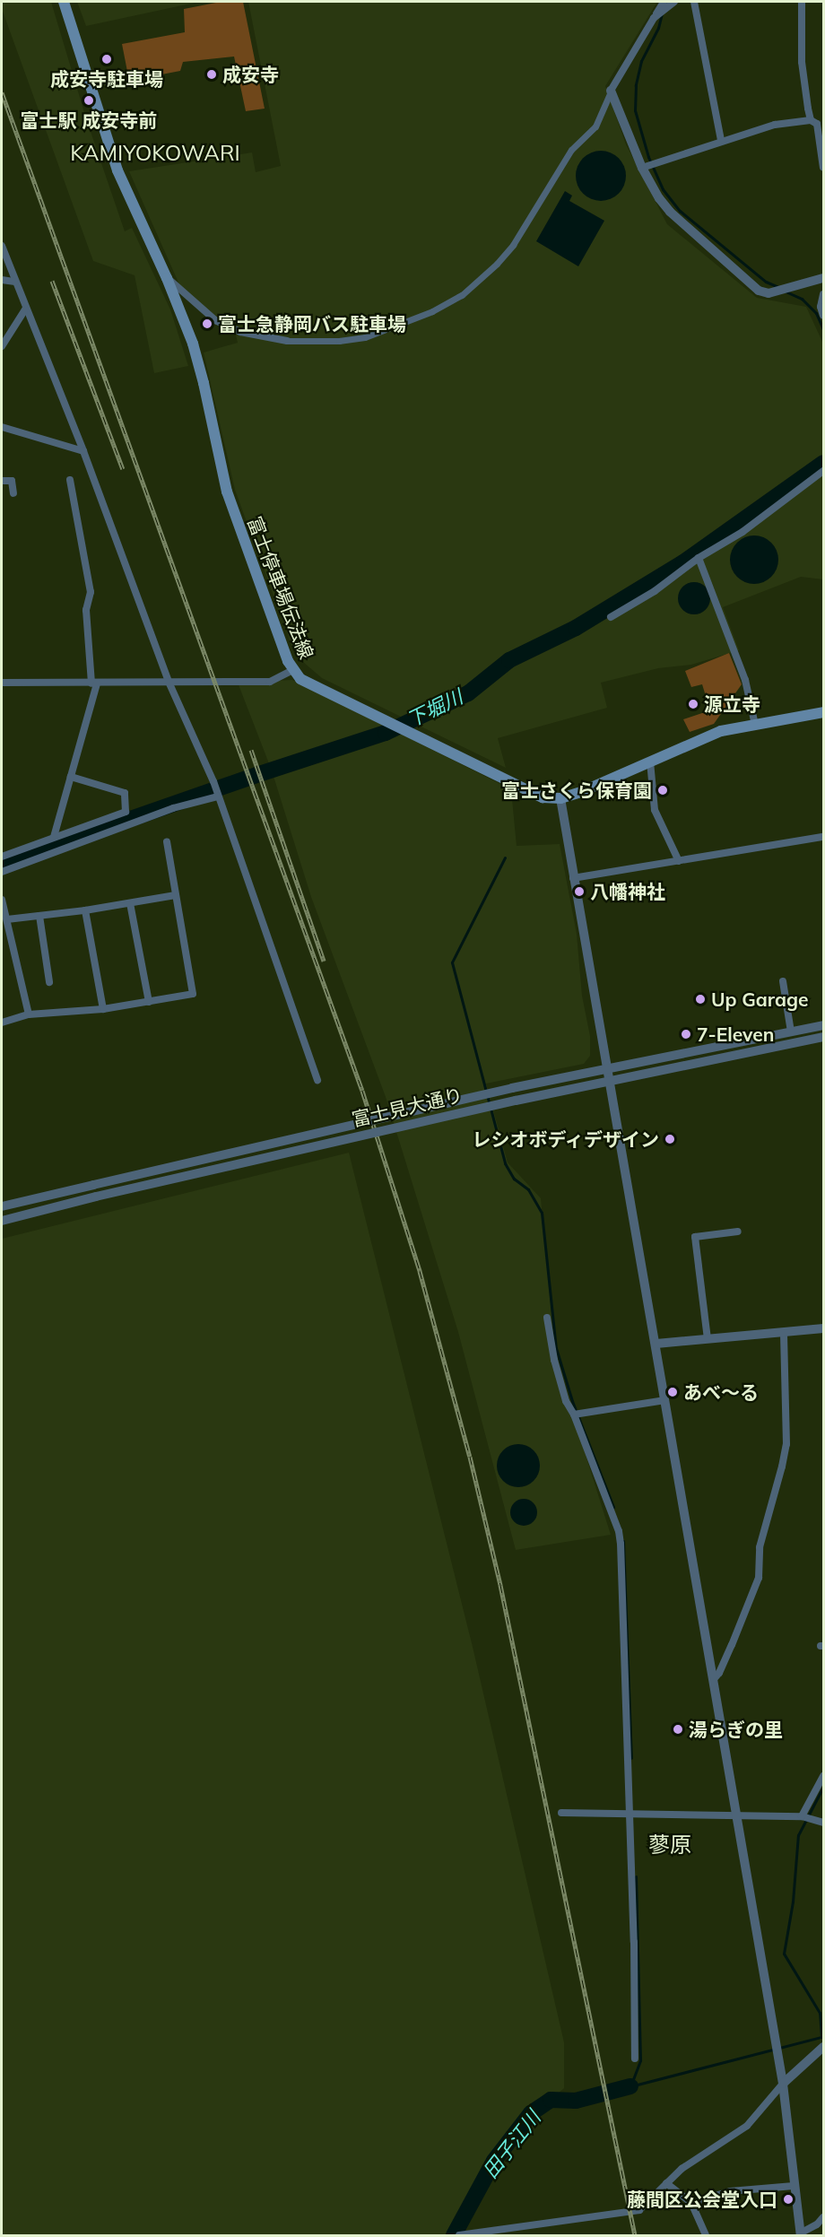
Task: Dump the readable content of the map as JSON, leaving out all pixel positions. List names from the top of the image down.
{
  "streets": {
    "main road": ["富士停車場伝法線"],
    "street": ["富士見大通り"]
  },
  "districts": ["KAMIYOKOWARI", "蓼原"],
  "water": ["下堀川", "田子江川"],
  "places": [
    "成安寺駐車場",
    "成安寺",
    "富士駅 成安寺前",
    "富士急静岡バス駐車場",
    "源立寺",
    "富士さくら保育園",
    "八幡神社",
    "Up Garage",
    "7-Eleven",
    "レシオボディデザイン",
    "あべ〜る",
    "湯らぎの里",
    "藤間区公会堂入口"
  ]
}
